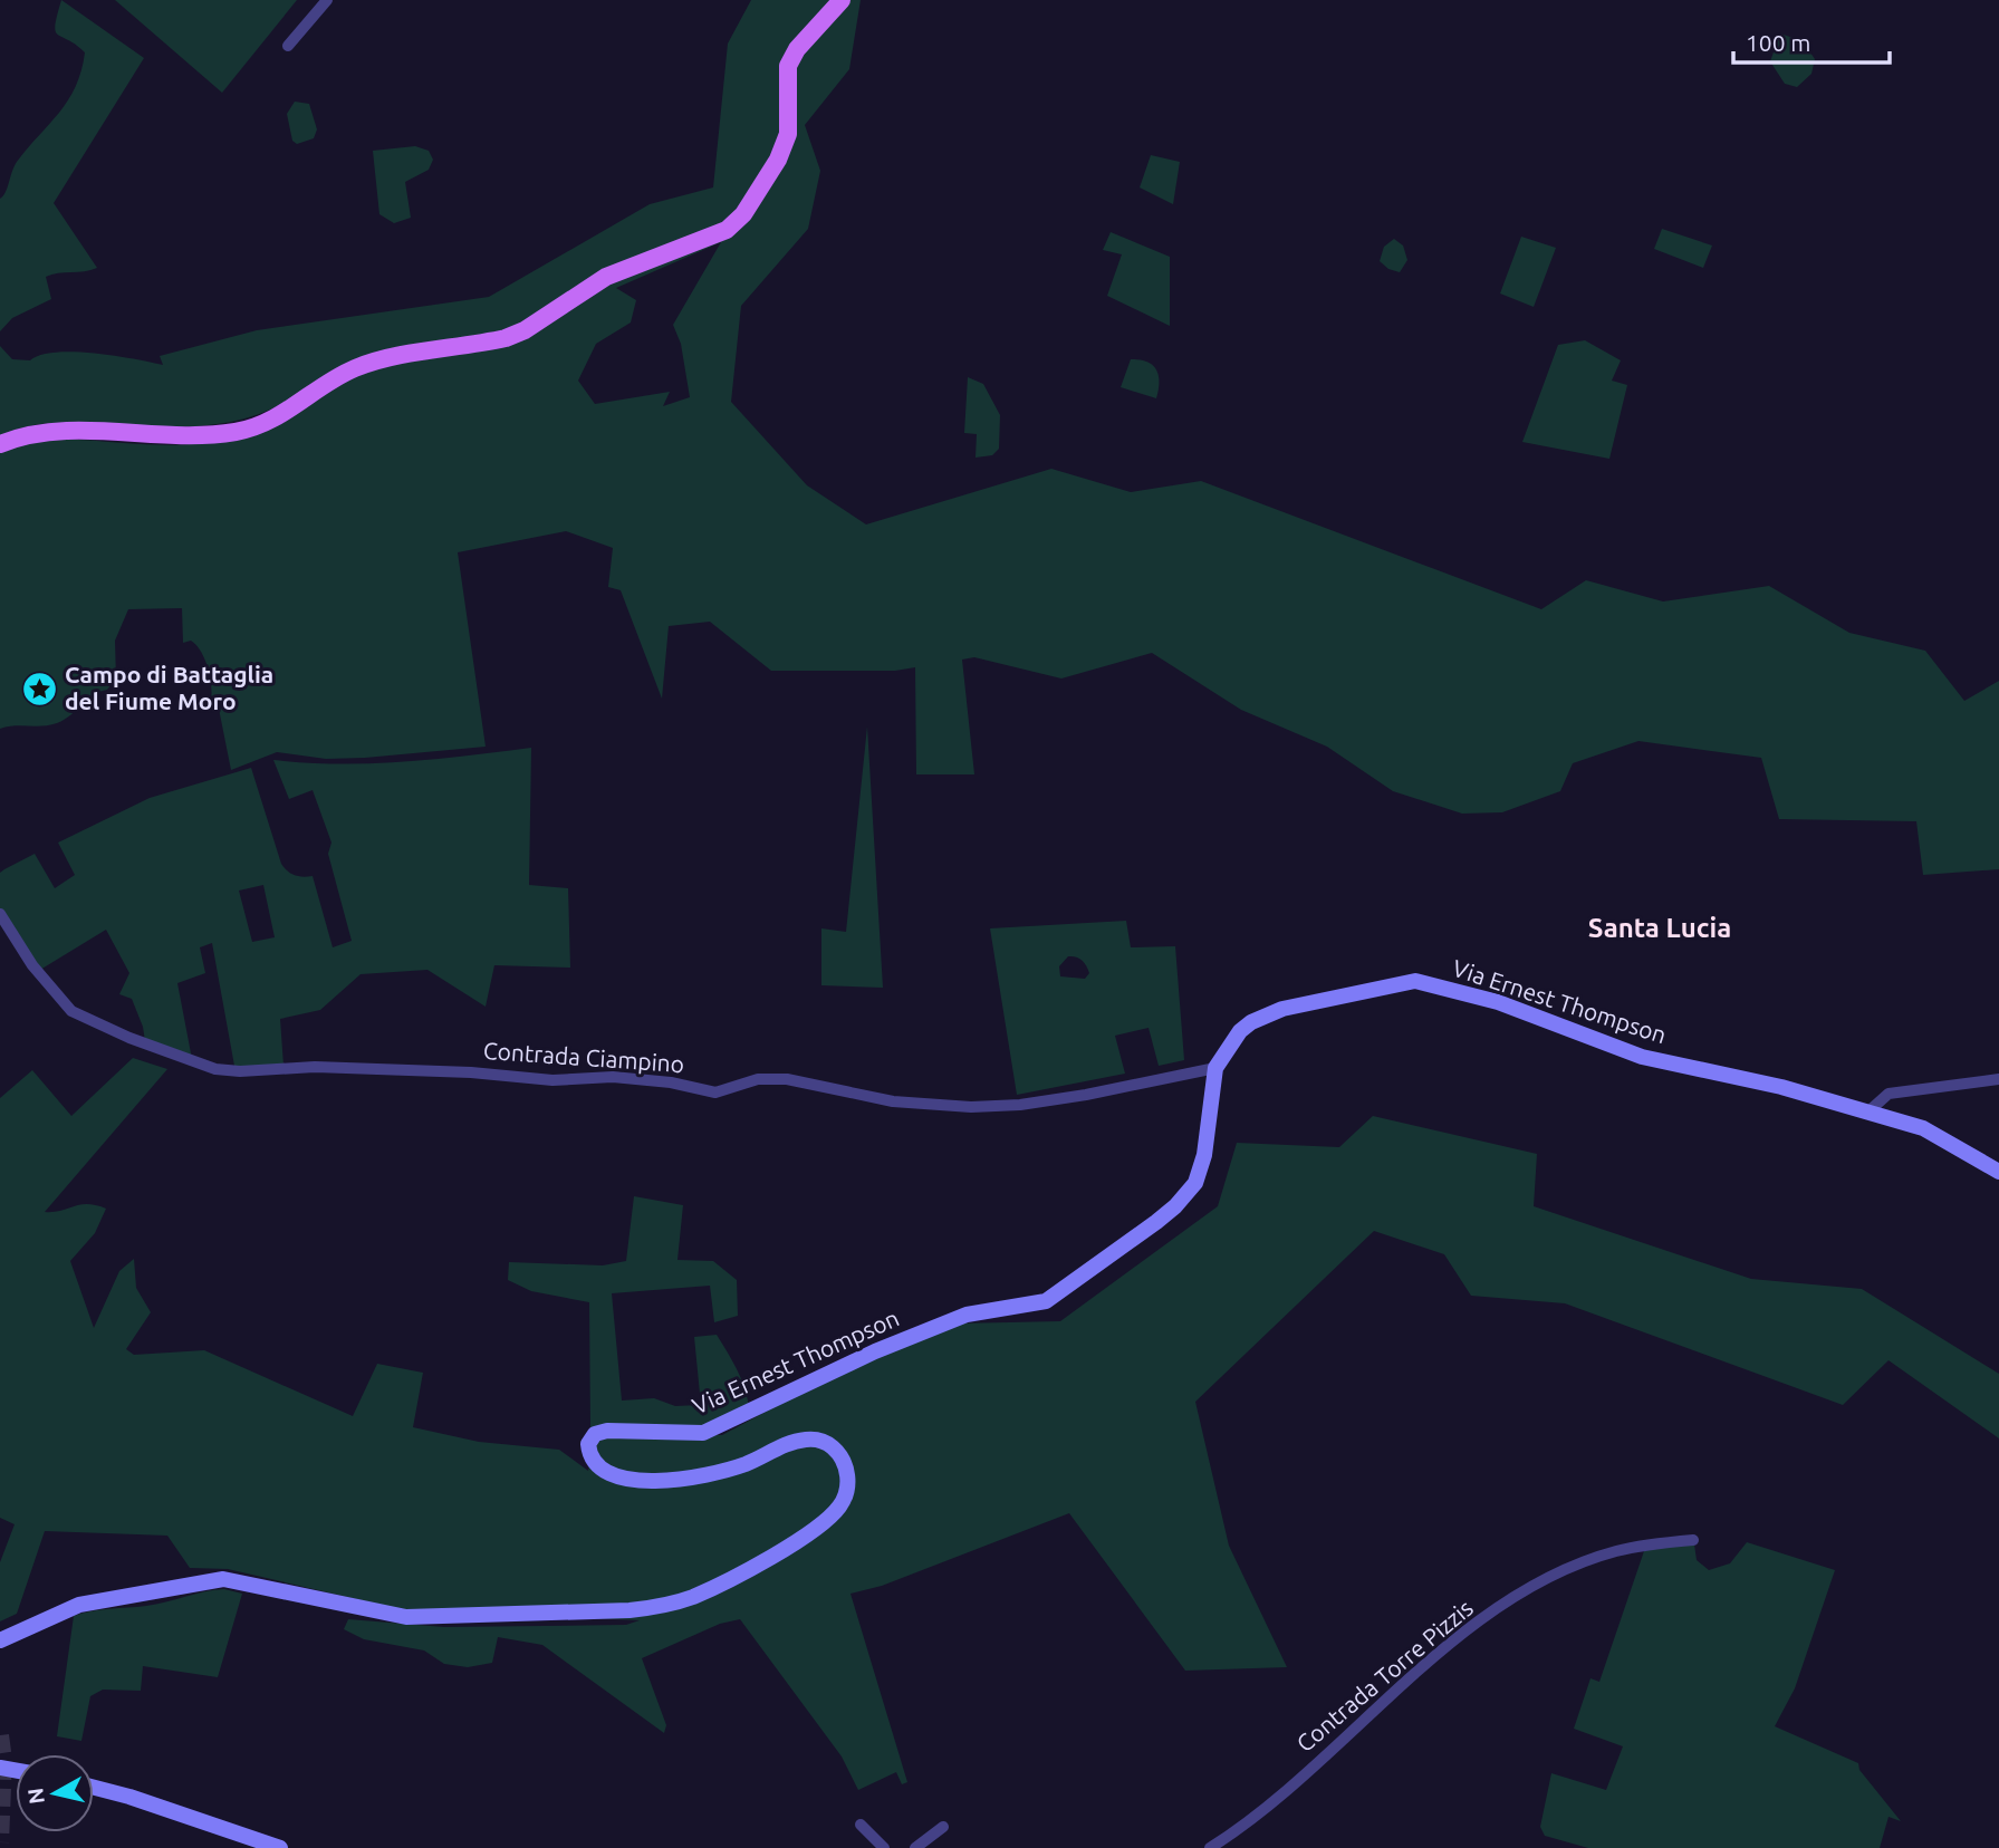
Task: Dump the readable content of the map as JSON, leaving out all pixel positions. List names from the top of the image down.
{
  "streets": {
    "street": ["Via Ernest Thompson", "Contrada Ciampino", "Contrada Torre Pizzis"]
  },
  "crossings": [
    ["Via Ernest Thompson", "Contrada Ciampino"]
  ],
  "districts": ["Santa Lucia"],
  "places": {
    "place": ["Campo di Battaglia del Fiume Moro"]
  },
  "scale_bar": "100 m",
  "north": "left"
}
